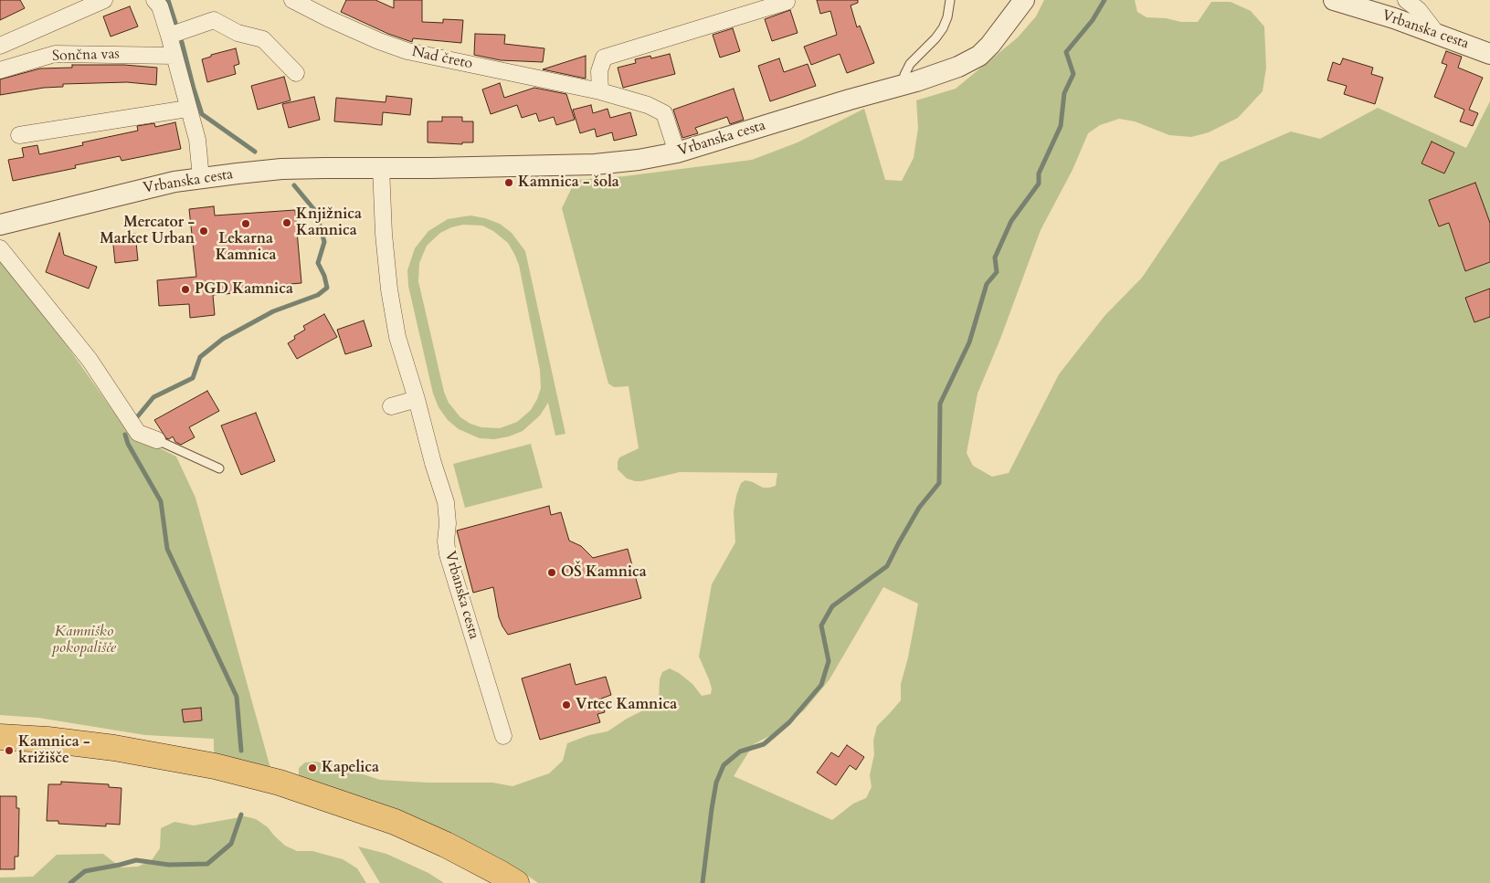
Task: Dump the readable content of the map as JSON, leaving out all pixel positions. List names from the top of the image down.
{
  "streets": {
    "street": ["Vrbanska cesta", "Sončna vas", "Nad čreto"]
  },
  "crossings": [
    ["Vrbanska cesta", "Nad čreto"]
  ],
  "parks": ["Kamniško pokopališče"],
  "places": [
    "Kamnica - šola",
    "Knjižnica Kamnica",
    "Lekarna Kamnica",
    "Mercator - Market Urban",
    "PGD Kamnica",
    "OŠ Kamnica",
    "Vrtec Kamnica",
    "Kamnica - križišče",
    "Kapelica"
  ]
}
